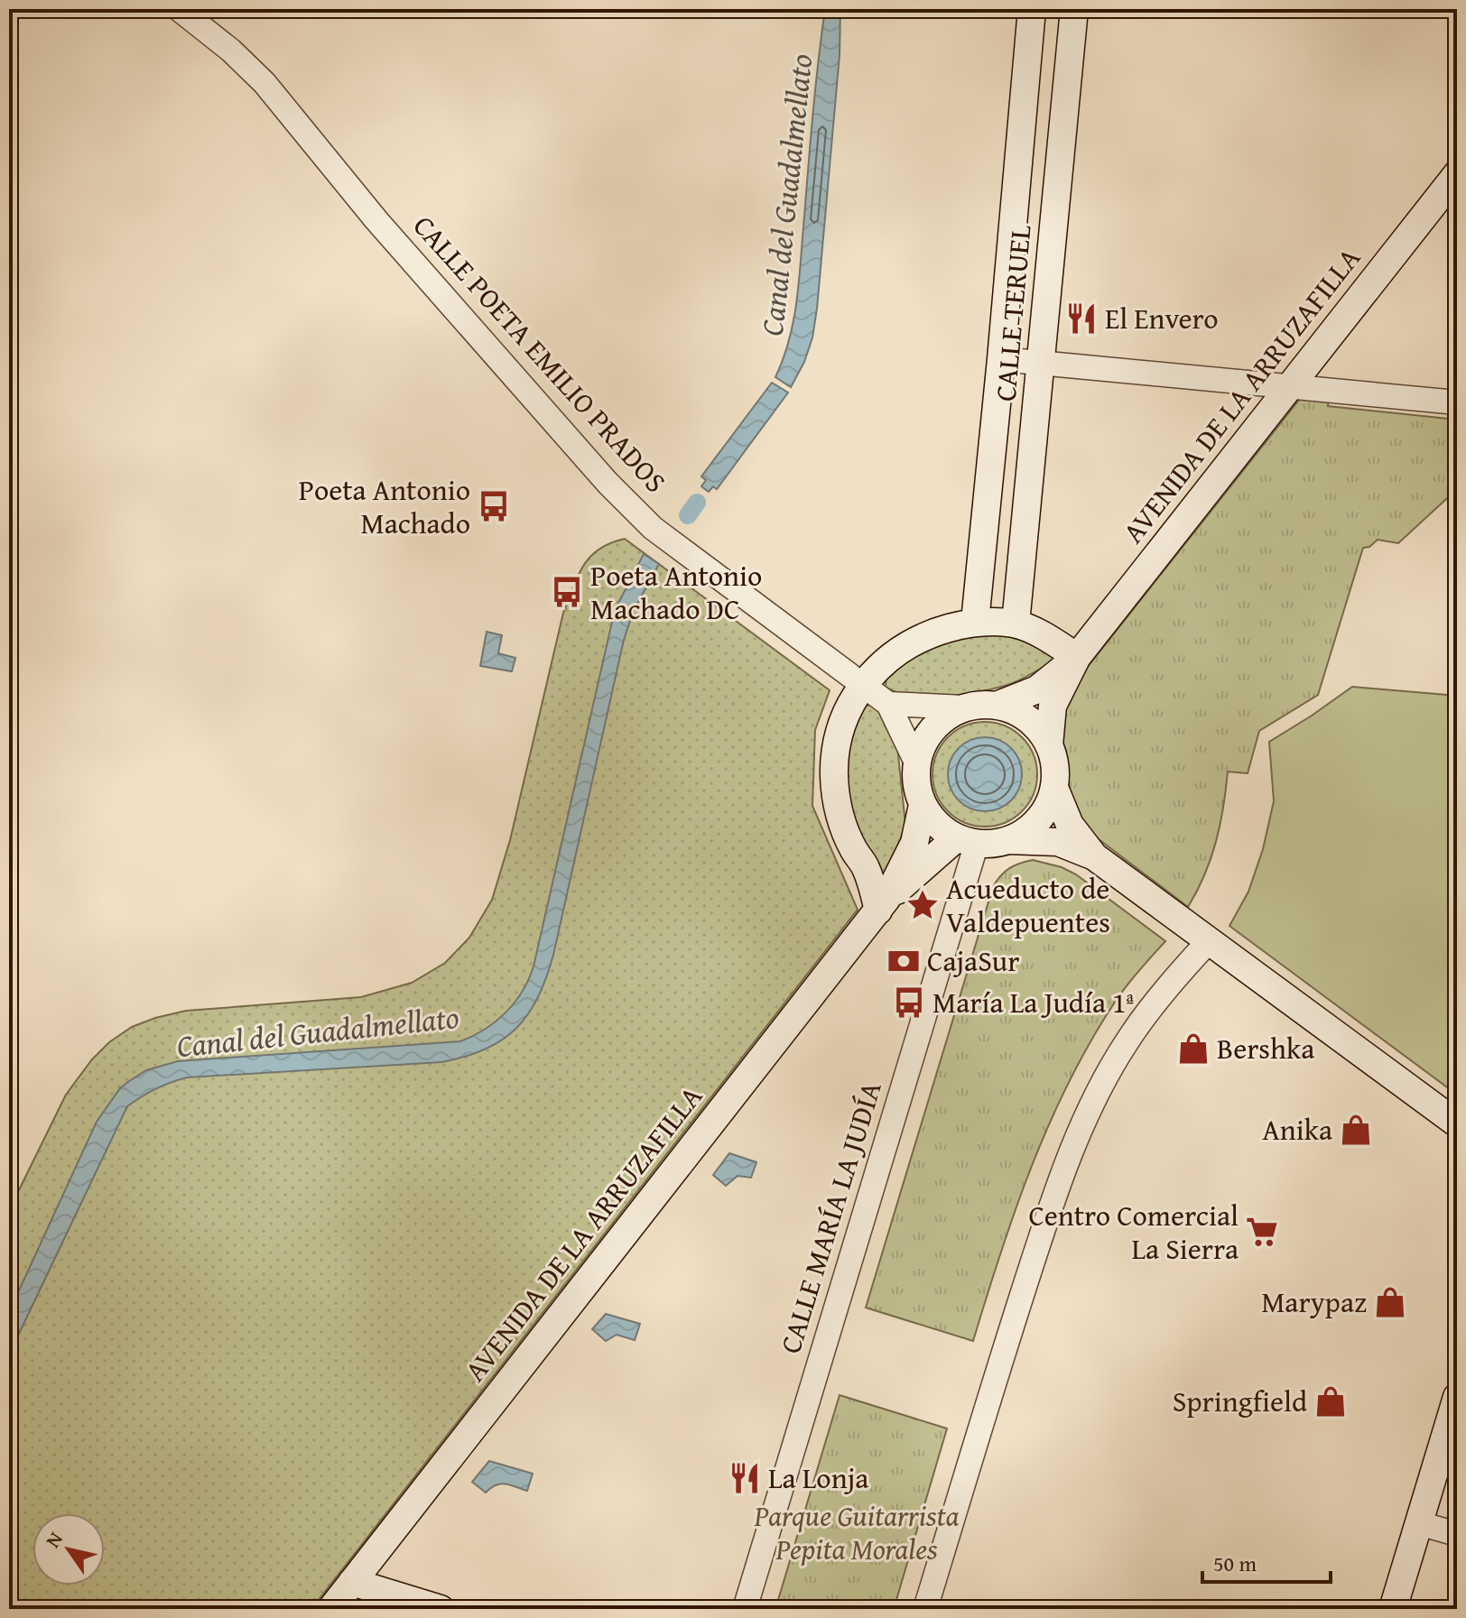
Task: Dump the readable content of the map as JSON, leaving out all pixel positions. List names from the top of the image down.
{
  "streets": {
    "main road": ["CALLE TERUEL", "AVENIDA DE LA ARRUZAFILLA"],
    "street": ["CALLE POETA EMILIO PRADOS", "CALLE MARÍA LA JUDÍA"]
  },
  "crossings": [
    ["AVENIDA DE LA ARRUZAFILLA", "CALLE MARÍA LA JUDÍA"]
  ],
  "water": ["Canal del Guadalmellato"],
  "parks": ["Parque Guitarrista Pepita Morales"],
  "places": {
    "restaurant": ["El Envero", "La Lonja"],
    "bus stop": ["Poeta Antonio Machado", "Poeta Antonio Machado DC", "María La Judía 1ª"],
    "place": ["Acueducto de Valdepuentes"],
    "bank": ["CajaSur"],
    "shop": [
      "Bershka",
      "Anika",
      "Marypaz",
      "Springfield"
    ],
    "supermarket": ["Centro Comercial La Sierra"]
  },
  "scale_bar": "50 m",
  "north": "top left"
}
